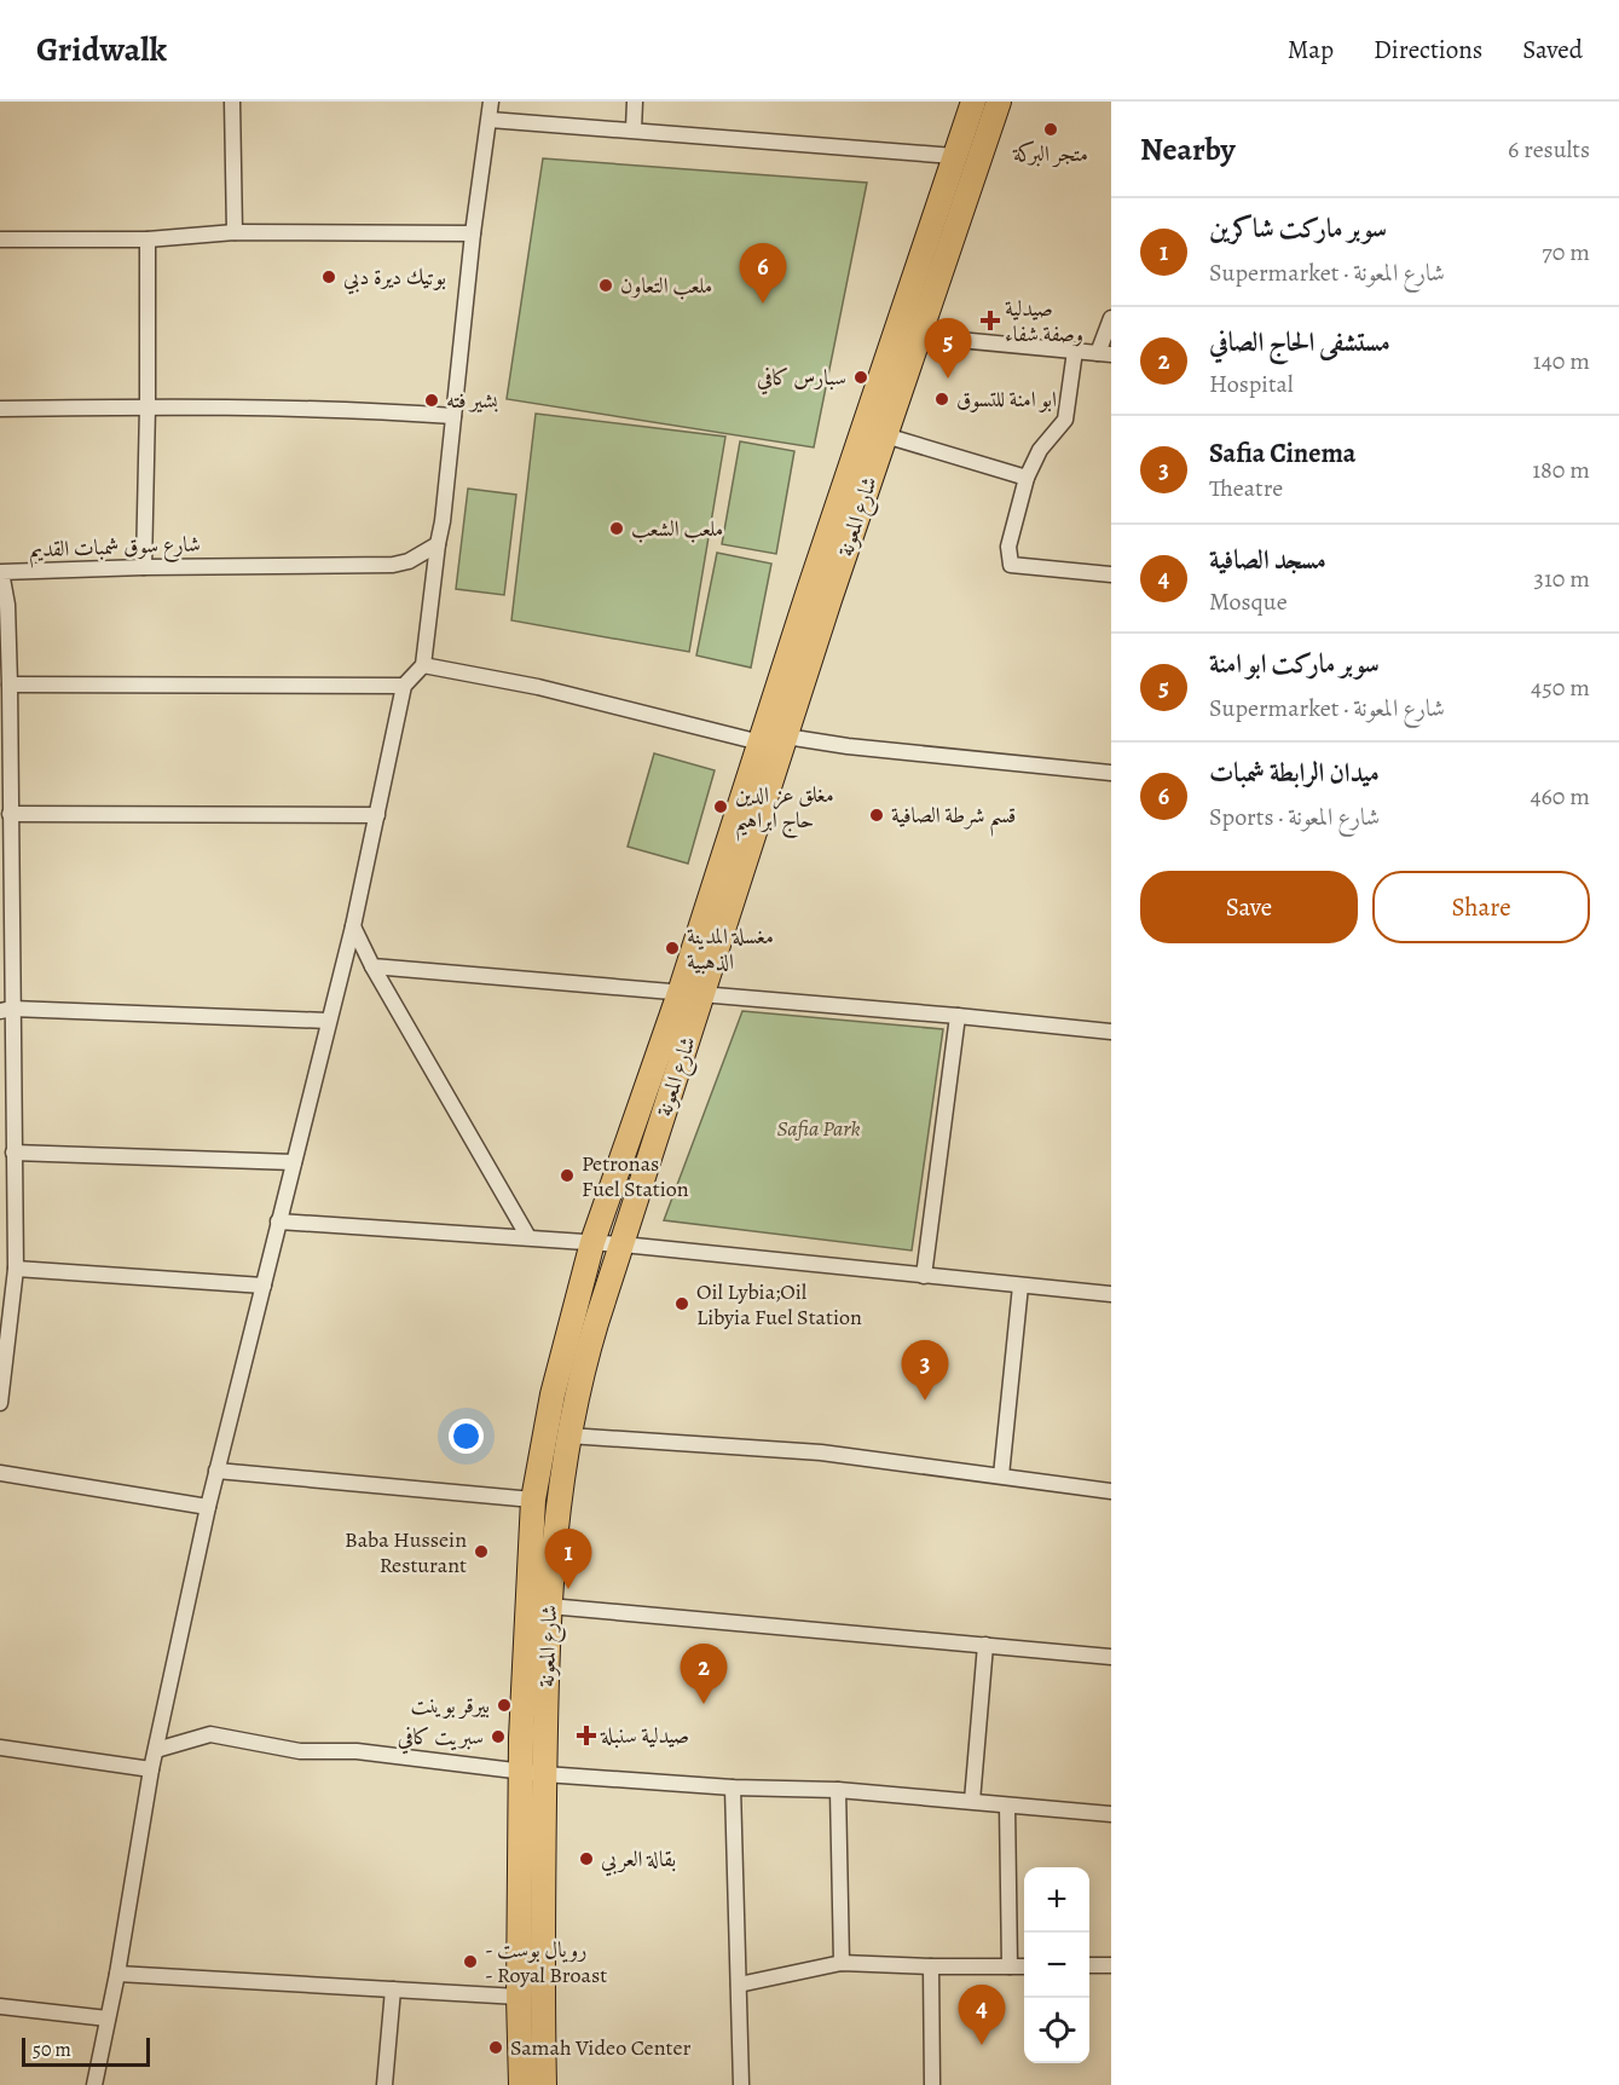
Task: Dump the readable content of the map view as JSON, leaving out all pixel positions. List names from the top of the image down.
{
  "streets": {
    "highway": ["شارع المعونة"],
    "street": ["شارع سوق شمبات القديم"]
  },
  "parks": ["Safia Park"],
  "places": {
    "other": [
      "متجر البركة",
      "بوتيك ديرة دبي",
      "ملعب التعاون",
      "سبارس كافي",
      "ابو امنة للتسوق",
      "بشير فته",
      "ملعب الشعب",
      "مغلق عز الدين حاج ابراهيم",
      "قسم شرطة الصافية",
      "مغسلة المدينة الذهبية",
      "Petronas Fuel Station",
      "Oil Lybia;Oil Libyia Fuel Station",
      "Baba Hussein Resturant",
      "بيرقر بوينت",
      "سبريت كافي",
      "بقالة العربي",
      "- رويال بوست - Royal Broast",
      "Samah Video Center"
    ],
    "health": ["صيدلية وصفة شفاء", "صيدلية سنبلة"]
  },
  "scale_bar": "50 m",
  "page": {
    "header": "Gridwalk",
    "nav": ["Map", "Directions", "Saved"],
    "heading": ["Nearby", "6 results"],
    "list": [
      {
        "mark": "1",
        "name": "سوبر ماركت شاكرين",
        "note": "Supermarket · شارع المعونة",
        "value": "70 m"
      },
      {
        "mark": "2",
        "name": "مستشفى الحاج الصافي",
        "note": "Hospital",
        "value": "140 m"
      },
      {
        "mark": "3",
        "name": "Safia Cinema",
        "note": "Theatre",
        "value": "180 m"
      },
      {
        "mark": "4",
        "name": "مسجد الصافية",
        "note": "Mosque",
        "value": "310 m"
      },
      {
        "mark": "5",
        "name": "سوبر ماركت ابو امنة",
        "note": "Supermarket · شارع المعونة",
        "value": "450 m"
      },
      {
        "mark": "6",
        "name": "ميدان الرابطة شمبات",
        "note": "Sports · شارع المعونة",
        "value": "460 m"
      }
    ],
    "pins": [
      "6",
      "5",
      "3",
      "1",
      "2",
      "4"
    ],
    "buttons": ["Save", "Share"],
    "map_buttons": ["+", "−"],
    "scale": "50 m"
  }
}
